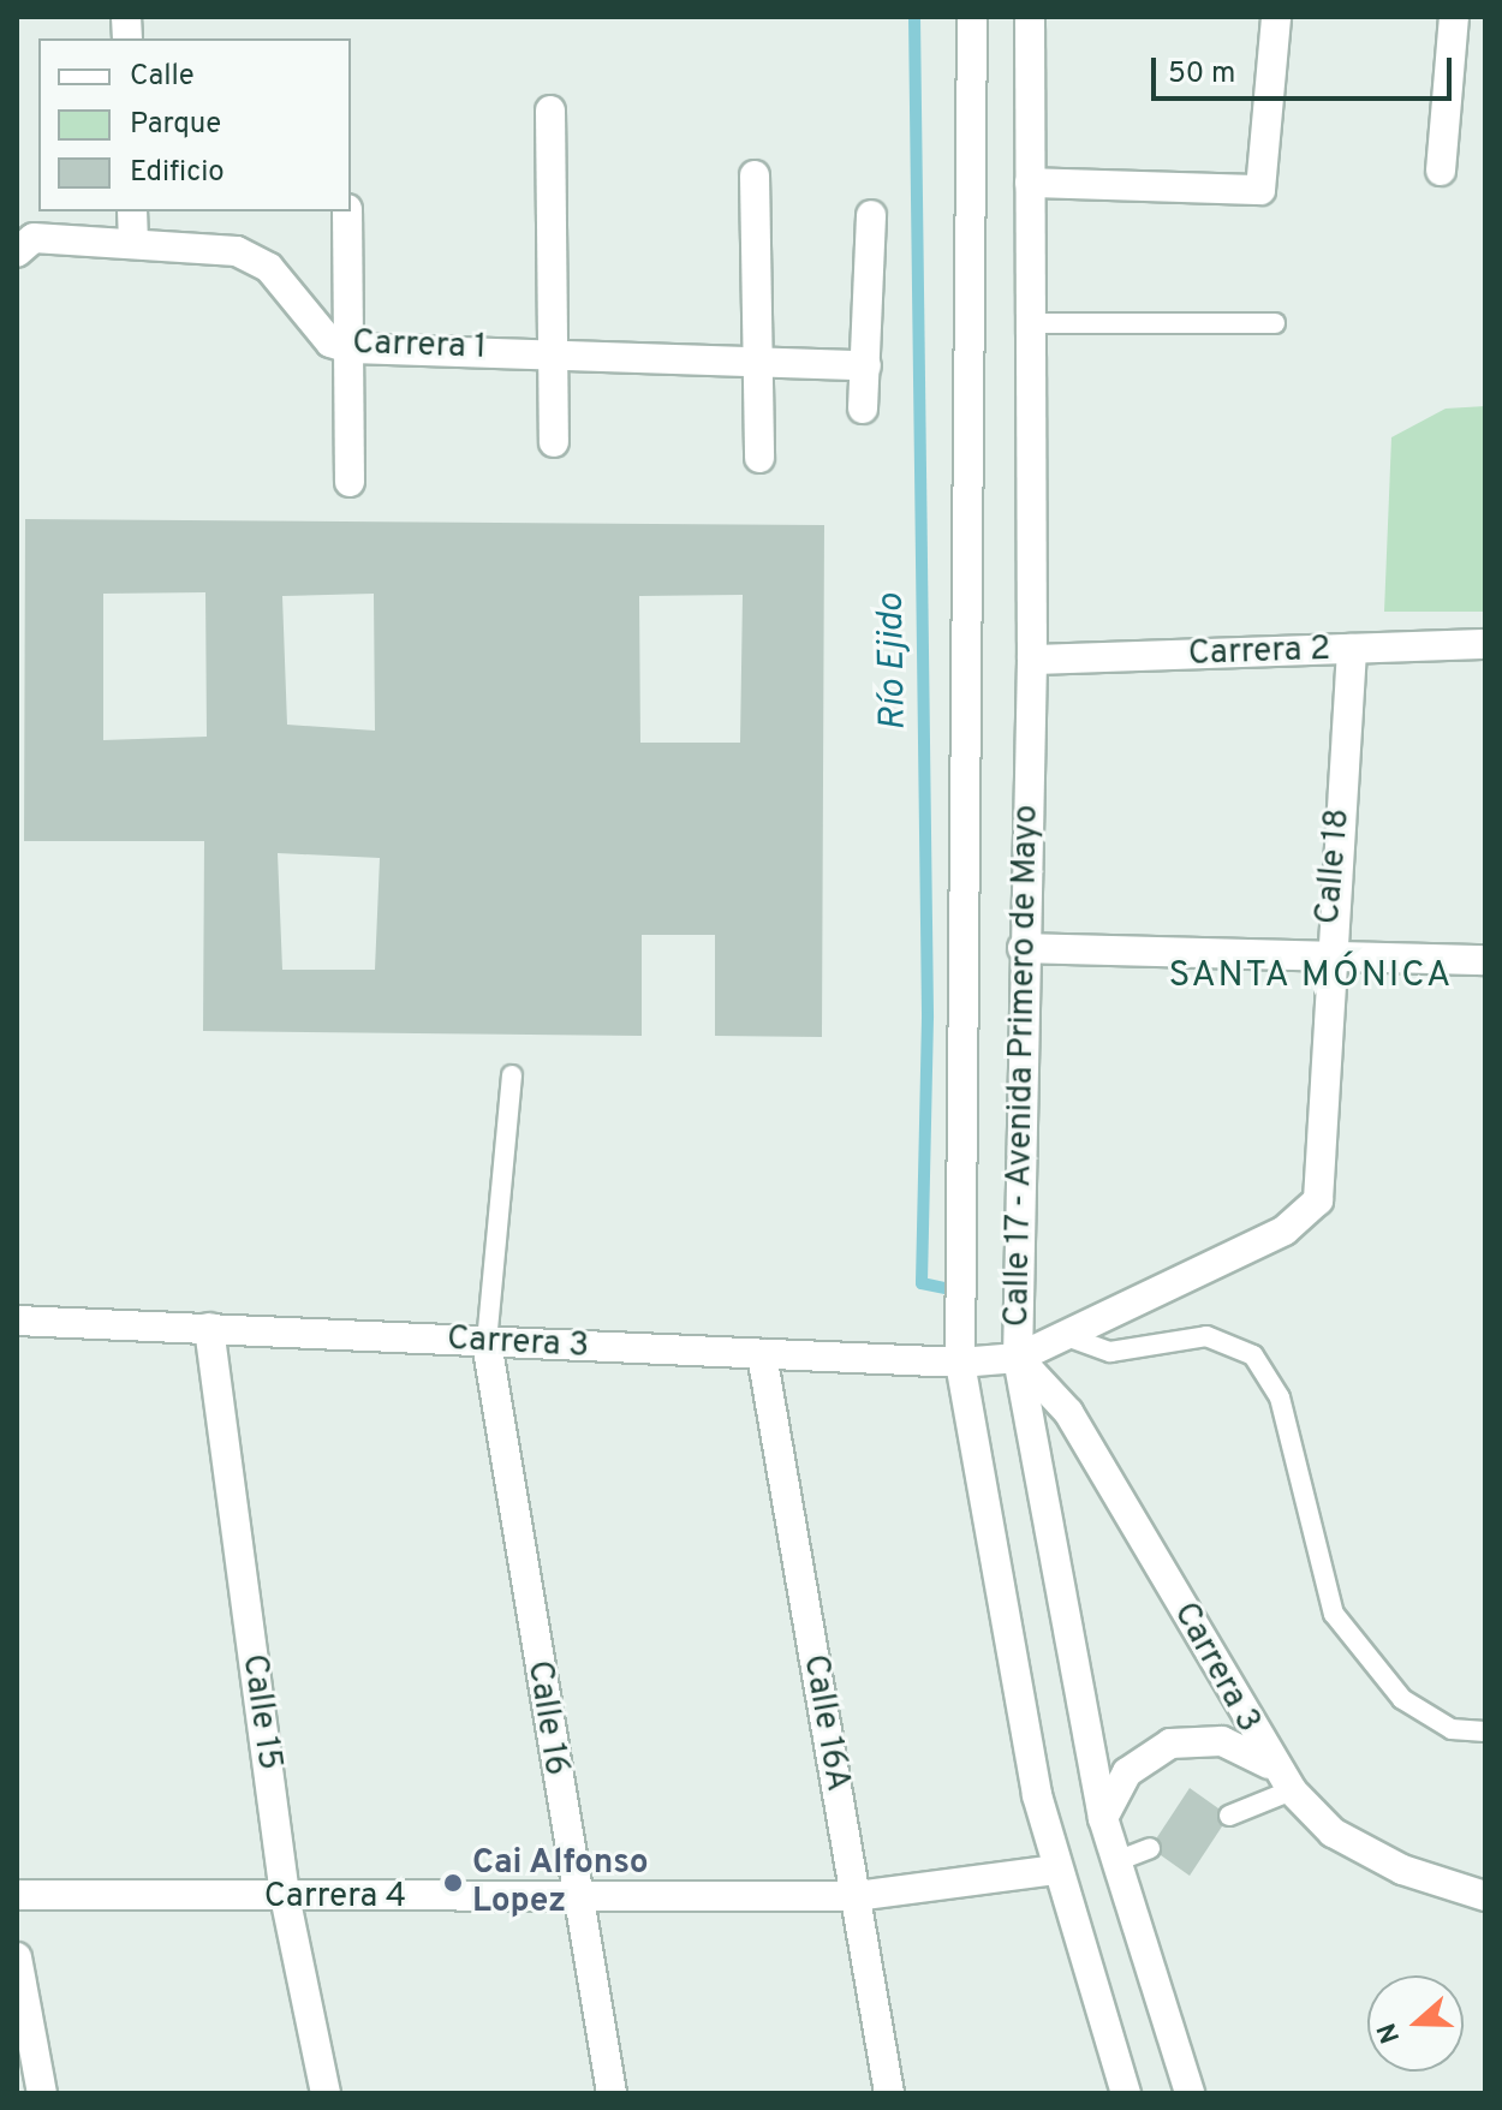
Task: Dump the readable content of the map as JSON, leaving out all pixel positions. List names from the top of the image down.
{
  "streets": {
    "street": [
      "Carrera 1",
      "Carrera 2",
      "Calle 18",
      "Calle 17 - Avenida Primero de Mayo",
      "Carrera 3",
      "Calle 15",
      "Calle 16",
      "Calle 16A",
      "Carrera 4"
    ]
  },
  "crossings": [
    ["Carrera 2", "Calle 18"],
    ["Carrera 2", "Calle 17 - Avenida Primero de Mayo"],
    ["Calle 18", "Carrera 3"],
    ["Calle 17 - Avenida Primero de Mayo", "Carrera 3"],
    ["Calle 17 - Avenida Primero de Mayo", "Carrera 4"],
    ["Carrera 3", "Calle 15"],
    ["Carrera 3", "Calle 16"],
    ["Carrera 3", "Calle 16A"],
    ["Calle 15", "Carrera 4"],
    ["Calle 16", "Carrera 4"],
    ["Calle 16A", "Carrera 4"]
  ],
  "districts": ["SANTA MÓNICA"],
  "water": ["Río Ejido"],
  "places": ["Cai Alfonso Lopez"],
  "legend": ["Calle", "Parque", "Edificio"],
  "scale_bar": "50 m",
  "north": "left"
}
